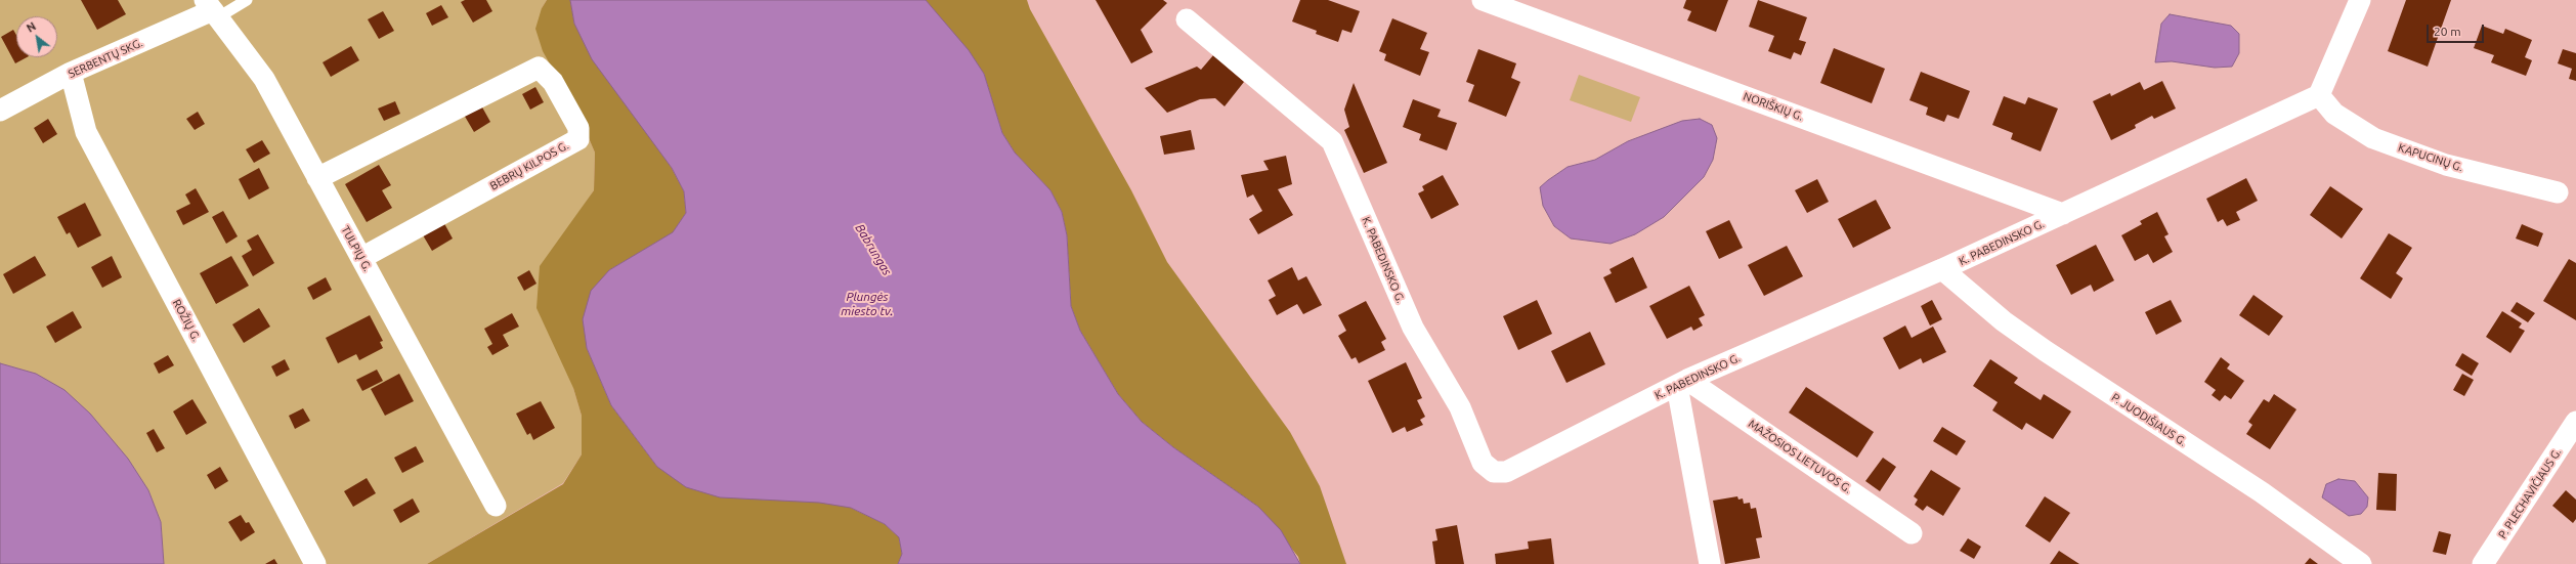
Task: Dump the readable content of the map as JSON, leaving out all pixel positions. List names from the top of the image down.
{
  "streets": {
    "street": [
      "SERBENTŲ SKG.",
      "NORIŠKIŲ G.",
      "KAPUCINŲ G.",
      "BEBRŲ KILPOS G.",
      "K. PABEDINSKO G.",
      "TULPIŲ G.",
      "ROŽIŲ G.",
      "P. JUODIŠIAUS G.",
      "MAŽOSIOS LIETUVOS G.",
      "P. PLECHAVIČIAUS G."
    ]
  },
  "crossings": [
    ["SERBENTŲ SKG.", "TULPIŲ G."],
    ["SERBENTŲ SKG.", "ROŽIŲ G."],
    ["NORIŠKIŲ G.", "K. PABEDINSKO G."],
    ["KAPUCINŲ G.", "K. PABEDINSKO G."],
    ["BEBRŲ KILPOS G.", "TULPIŲ G."],
    ["K. PABEDINSKO G.", "P. JUODIŠIAUS G."],
    ["K. PABEDINSKO G.", "MAŽOSIOS LIETUVOS G."]
  ],
  "water": ["Babrungas", "Plungės miesto tv."],
  "scale_bar": "20 m",
  "north": "top left"
}
